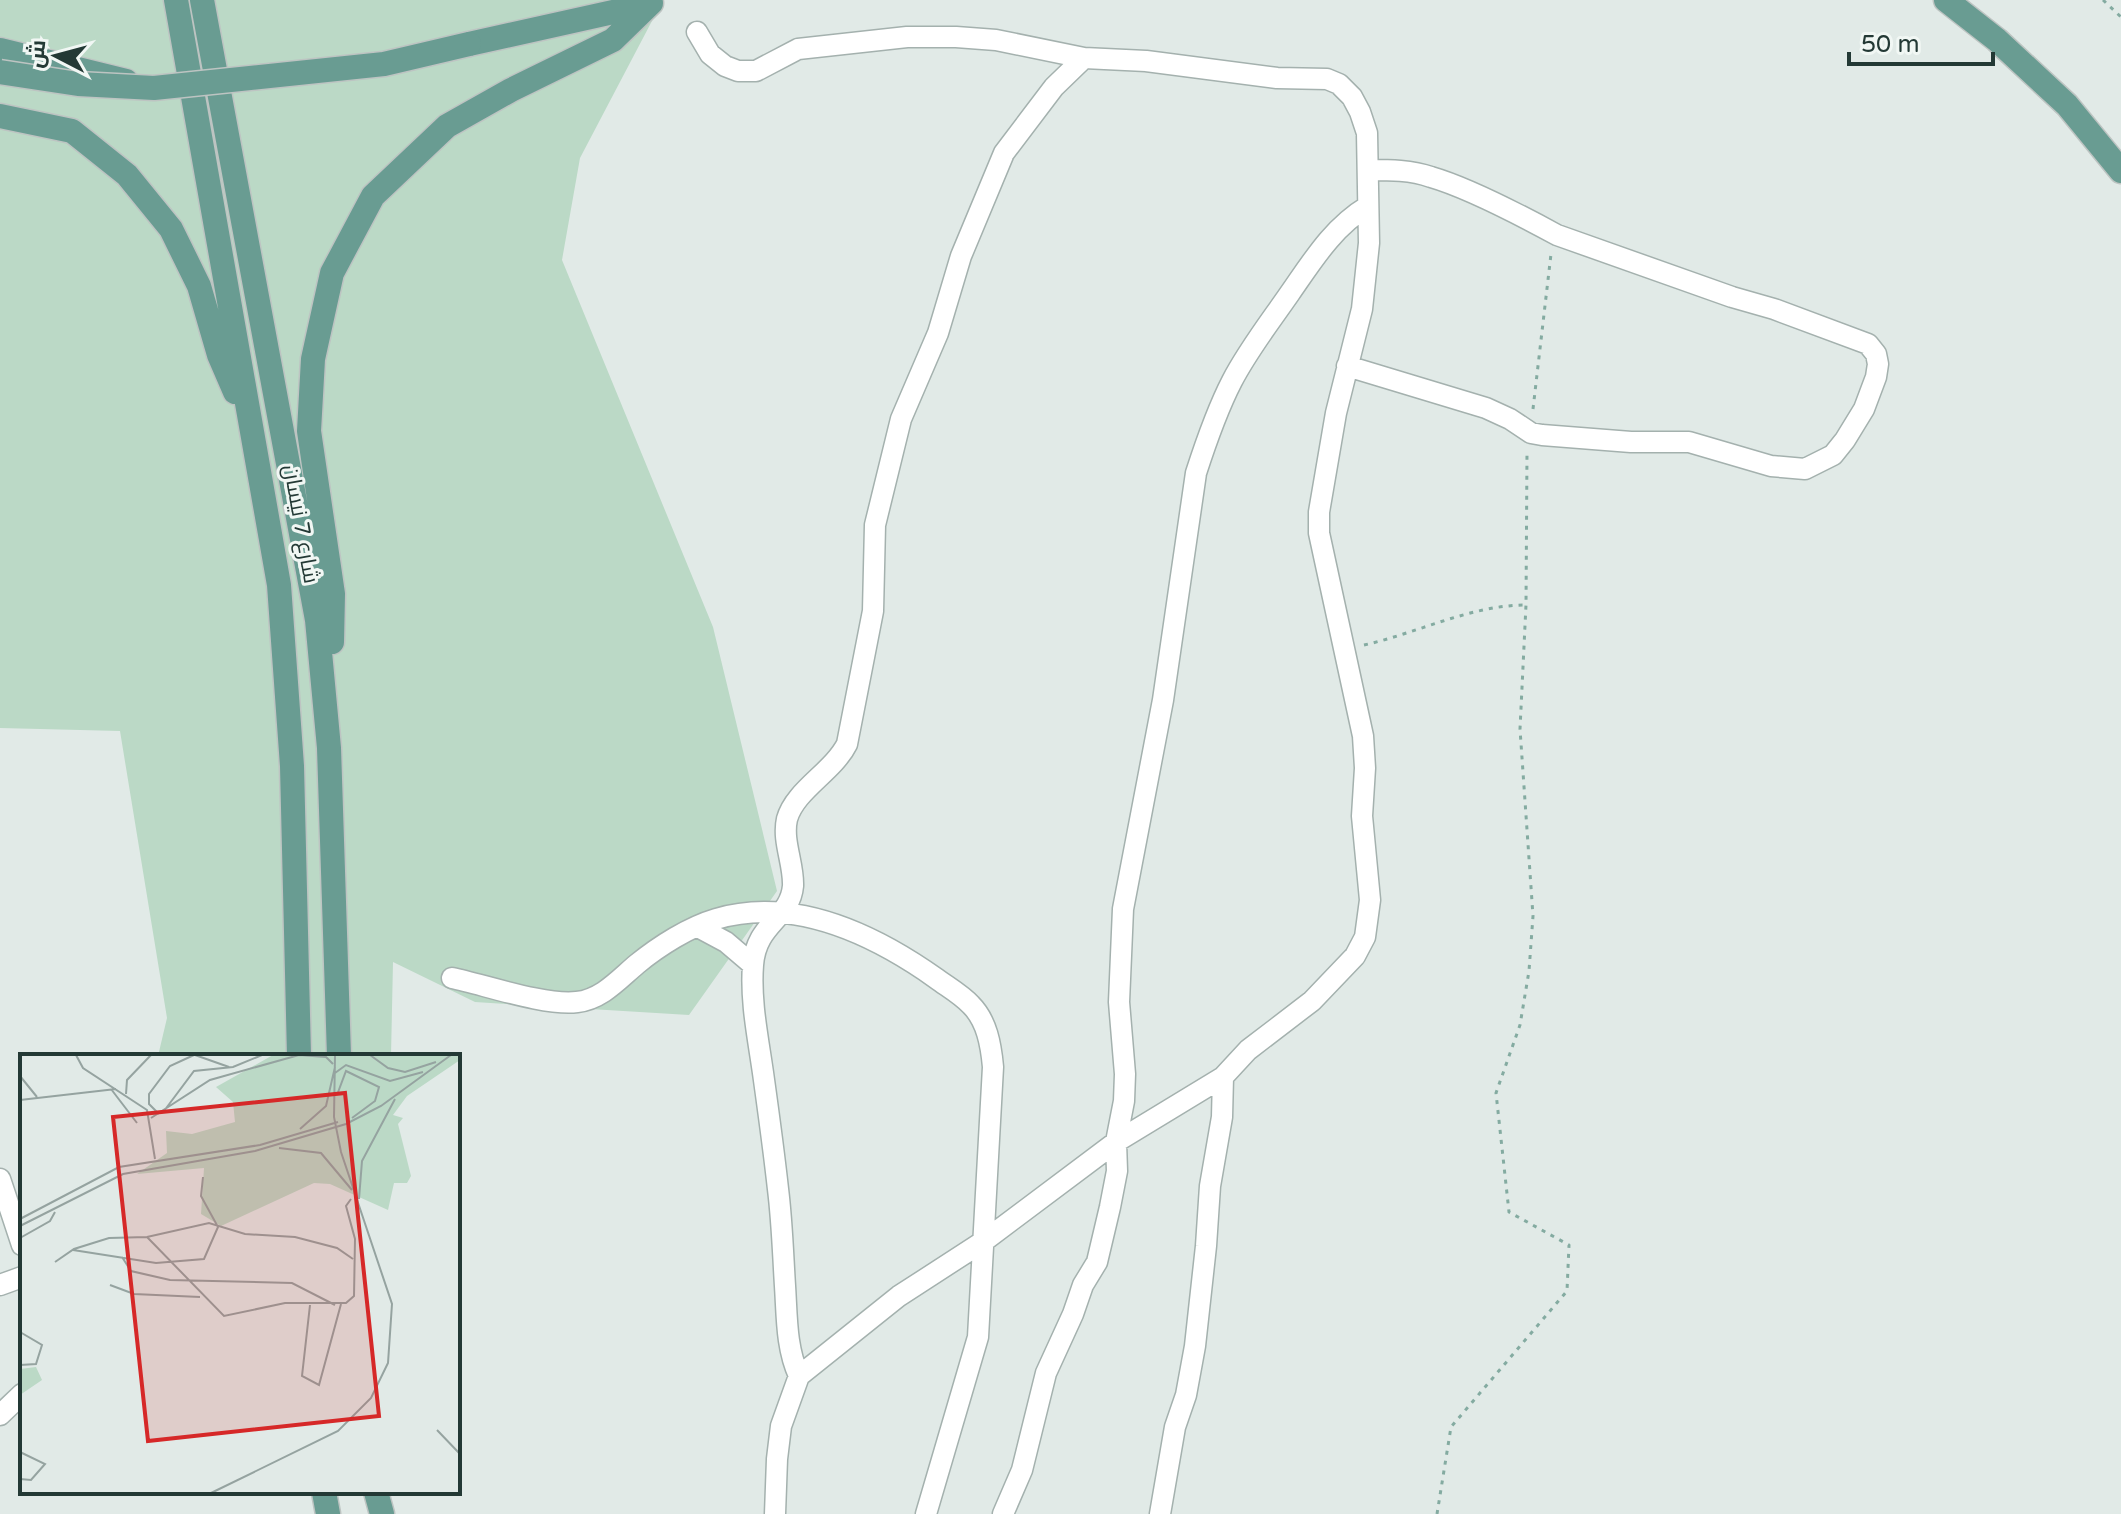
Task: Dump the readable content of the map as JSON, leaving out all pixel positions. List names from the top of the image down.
{
  "streets": {
    "main road": ["شارع 7 نيسان"]
  },
  "scale_bar": "50 m",
  "north": "left"
}
